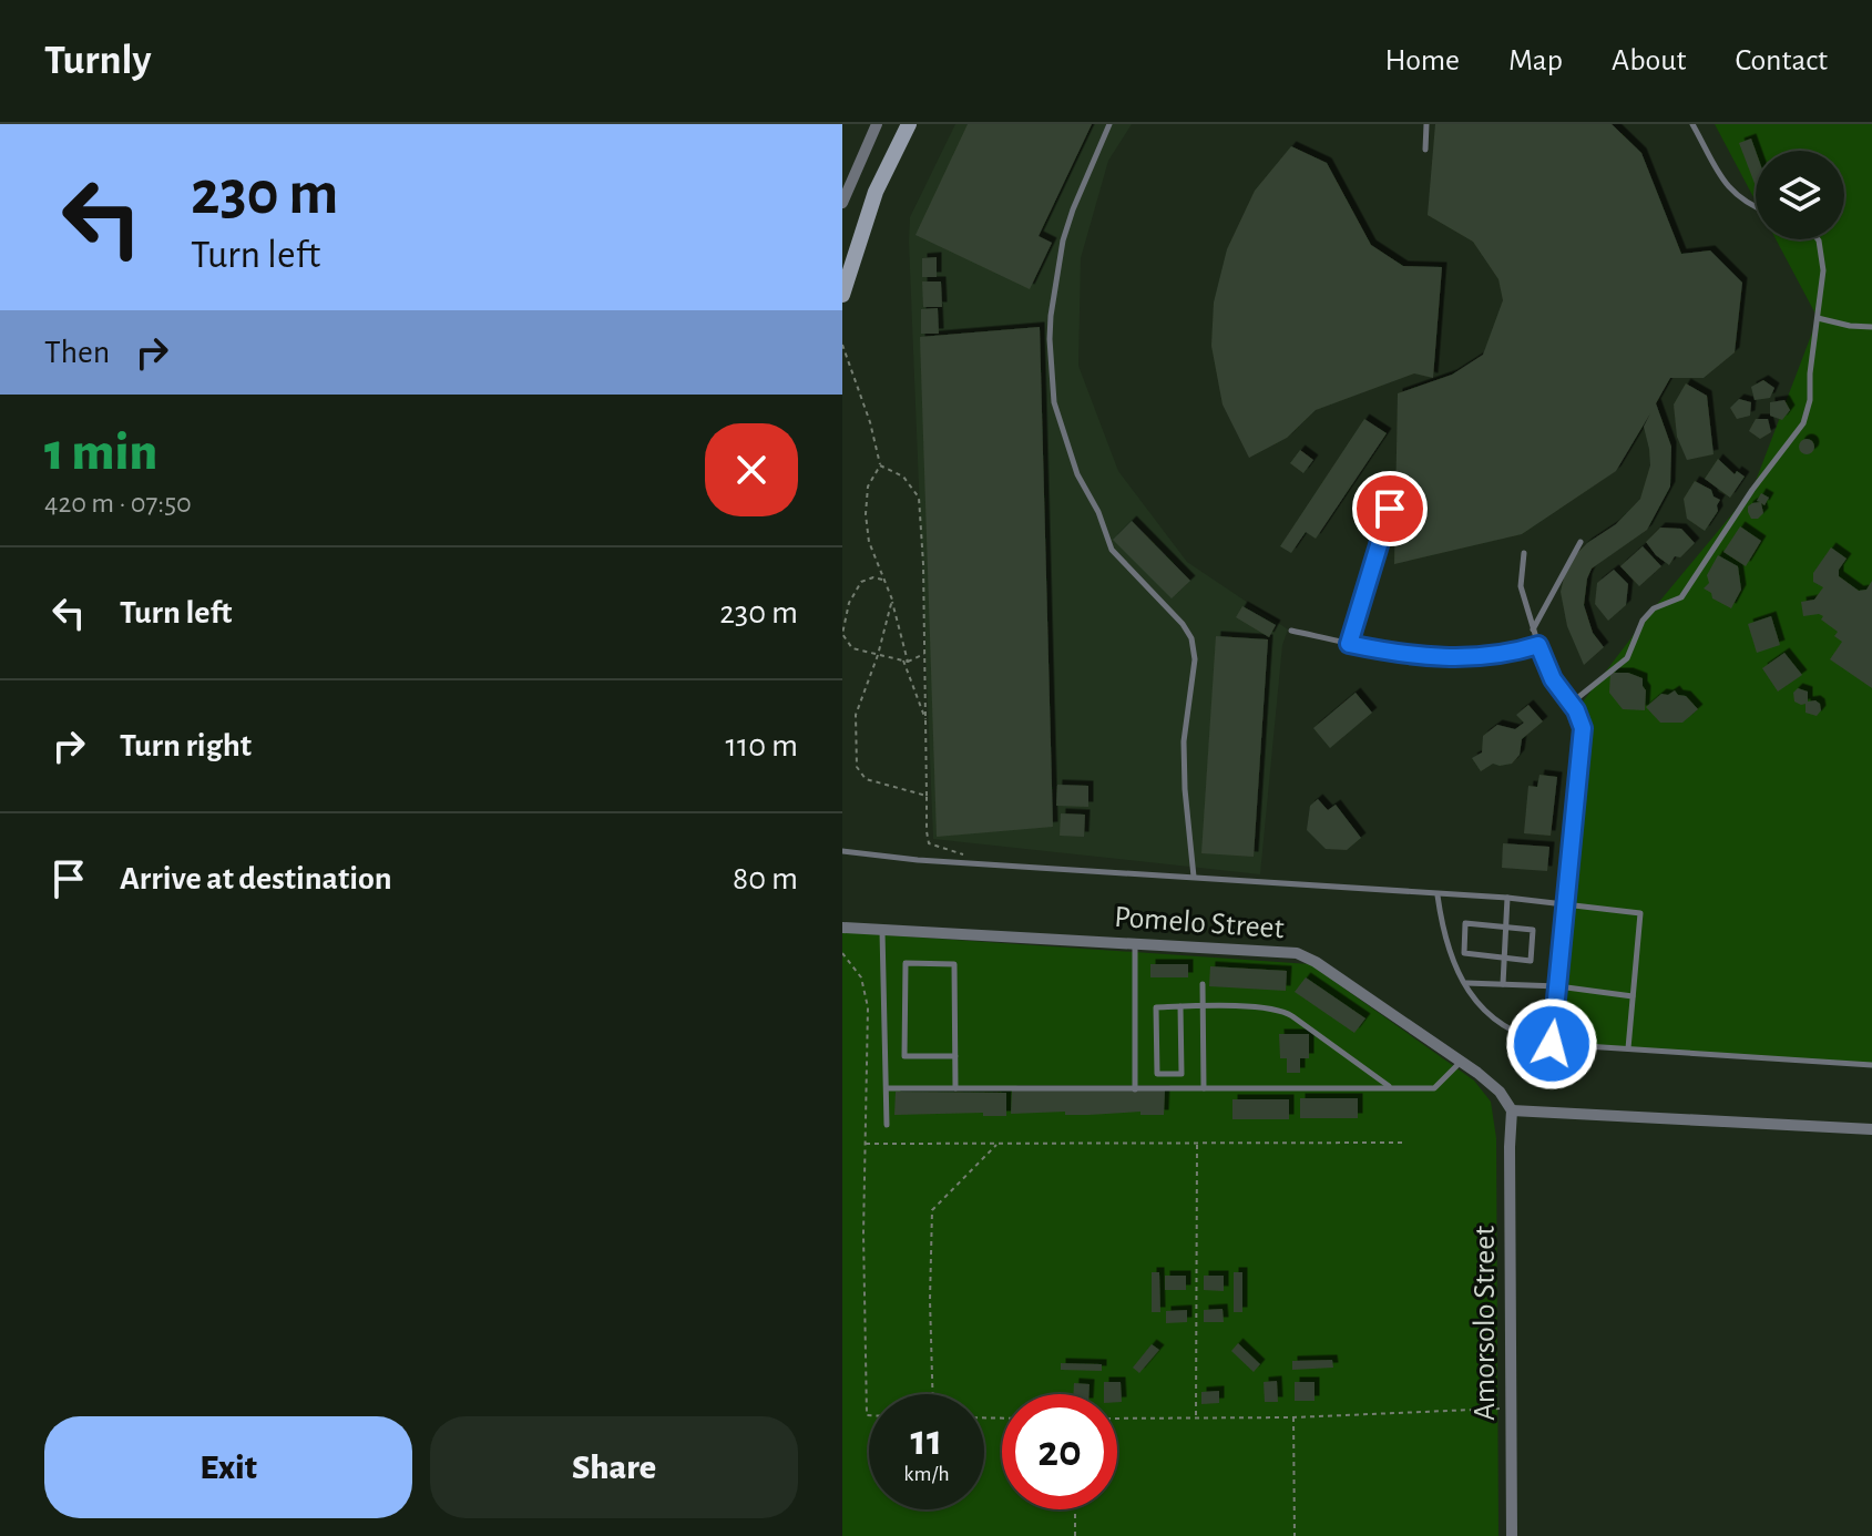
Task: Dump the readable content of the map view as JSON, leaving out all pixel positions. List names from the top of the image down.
{
  "streets": {
    "street": ["Pomelo Street", "Amorsolo Street"]
  },
  "crossings": [
    ["Pomelo Street", "Amorsolo Street"]
  ],
  "page": {
    "header": "Turnly",
    "nav": [
      "Home",
      "Map",
      "About",
      "Contact"
    ],
    "turn": ["230 m", "Turn left"],
    "then": "Then",
    "heading": ["1 min", "420 m · 07:50"],
    "list": [
      {
        "name": "Turn left",
        "value": "230 m"
      },
      {
        "name": "Turn right",
        "value": "110 m"
      },
      {
        "name": "Arrive at destination",
        "value": "80 m"
      }
    ],
    "speed": "11 km/h",
    "limit": "20",
    "buttons": ["Exit", "Share"]
  }
}
